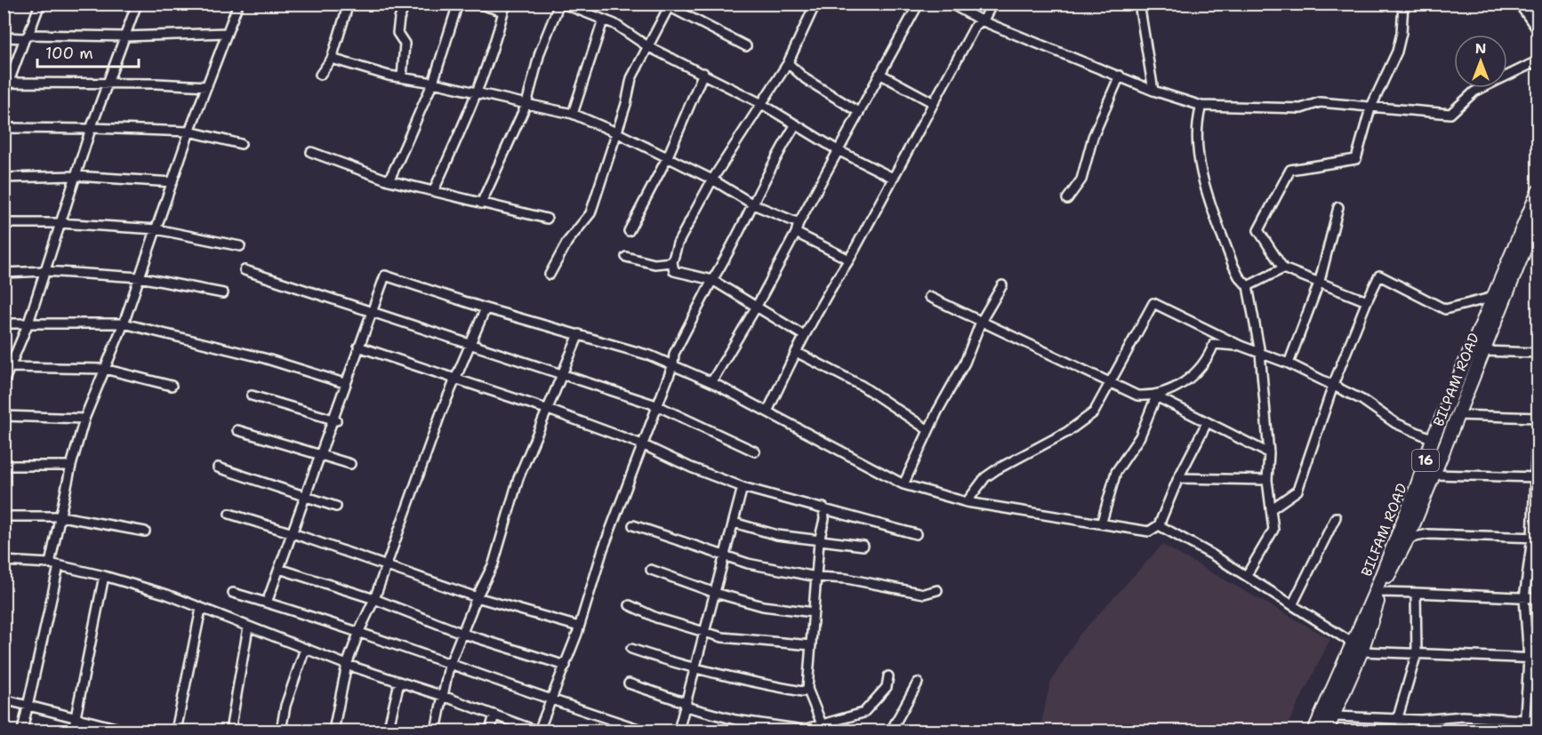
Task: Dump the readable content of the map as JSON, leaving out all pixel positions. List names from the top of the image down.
{
  "streets": {
    "main road": ["BILPAM ROAD", "16", "BILFAM ROAD"]
  },
  "crossings": [
    ["BILPAM ROAD", "16"],
    ["BILPAM ROAD", "BILFAM ROAD"]
  ],
  "scale_bar": "100 m",
  "north": "top"
}
